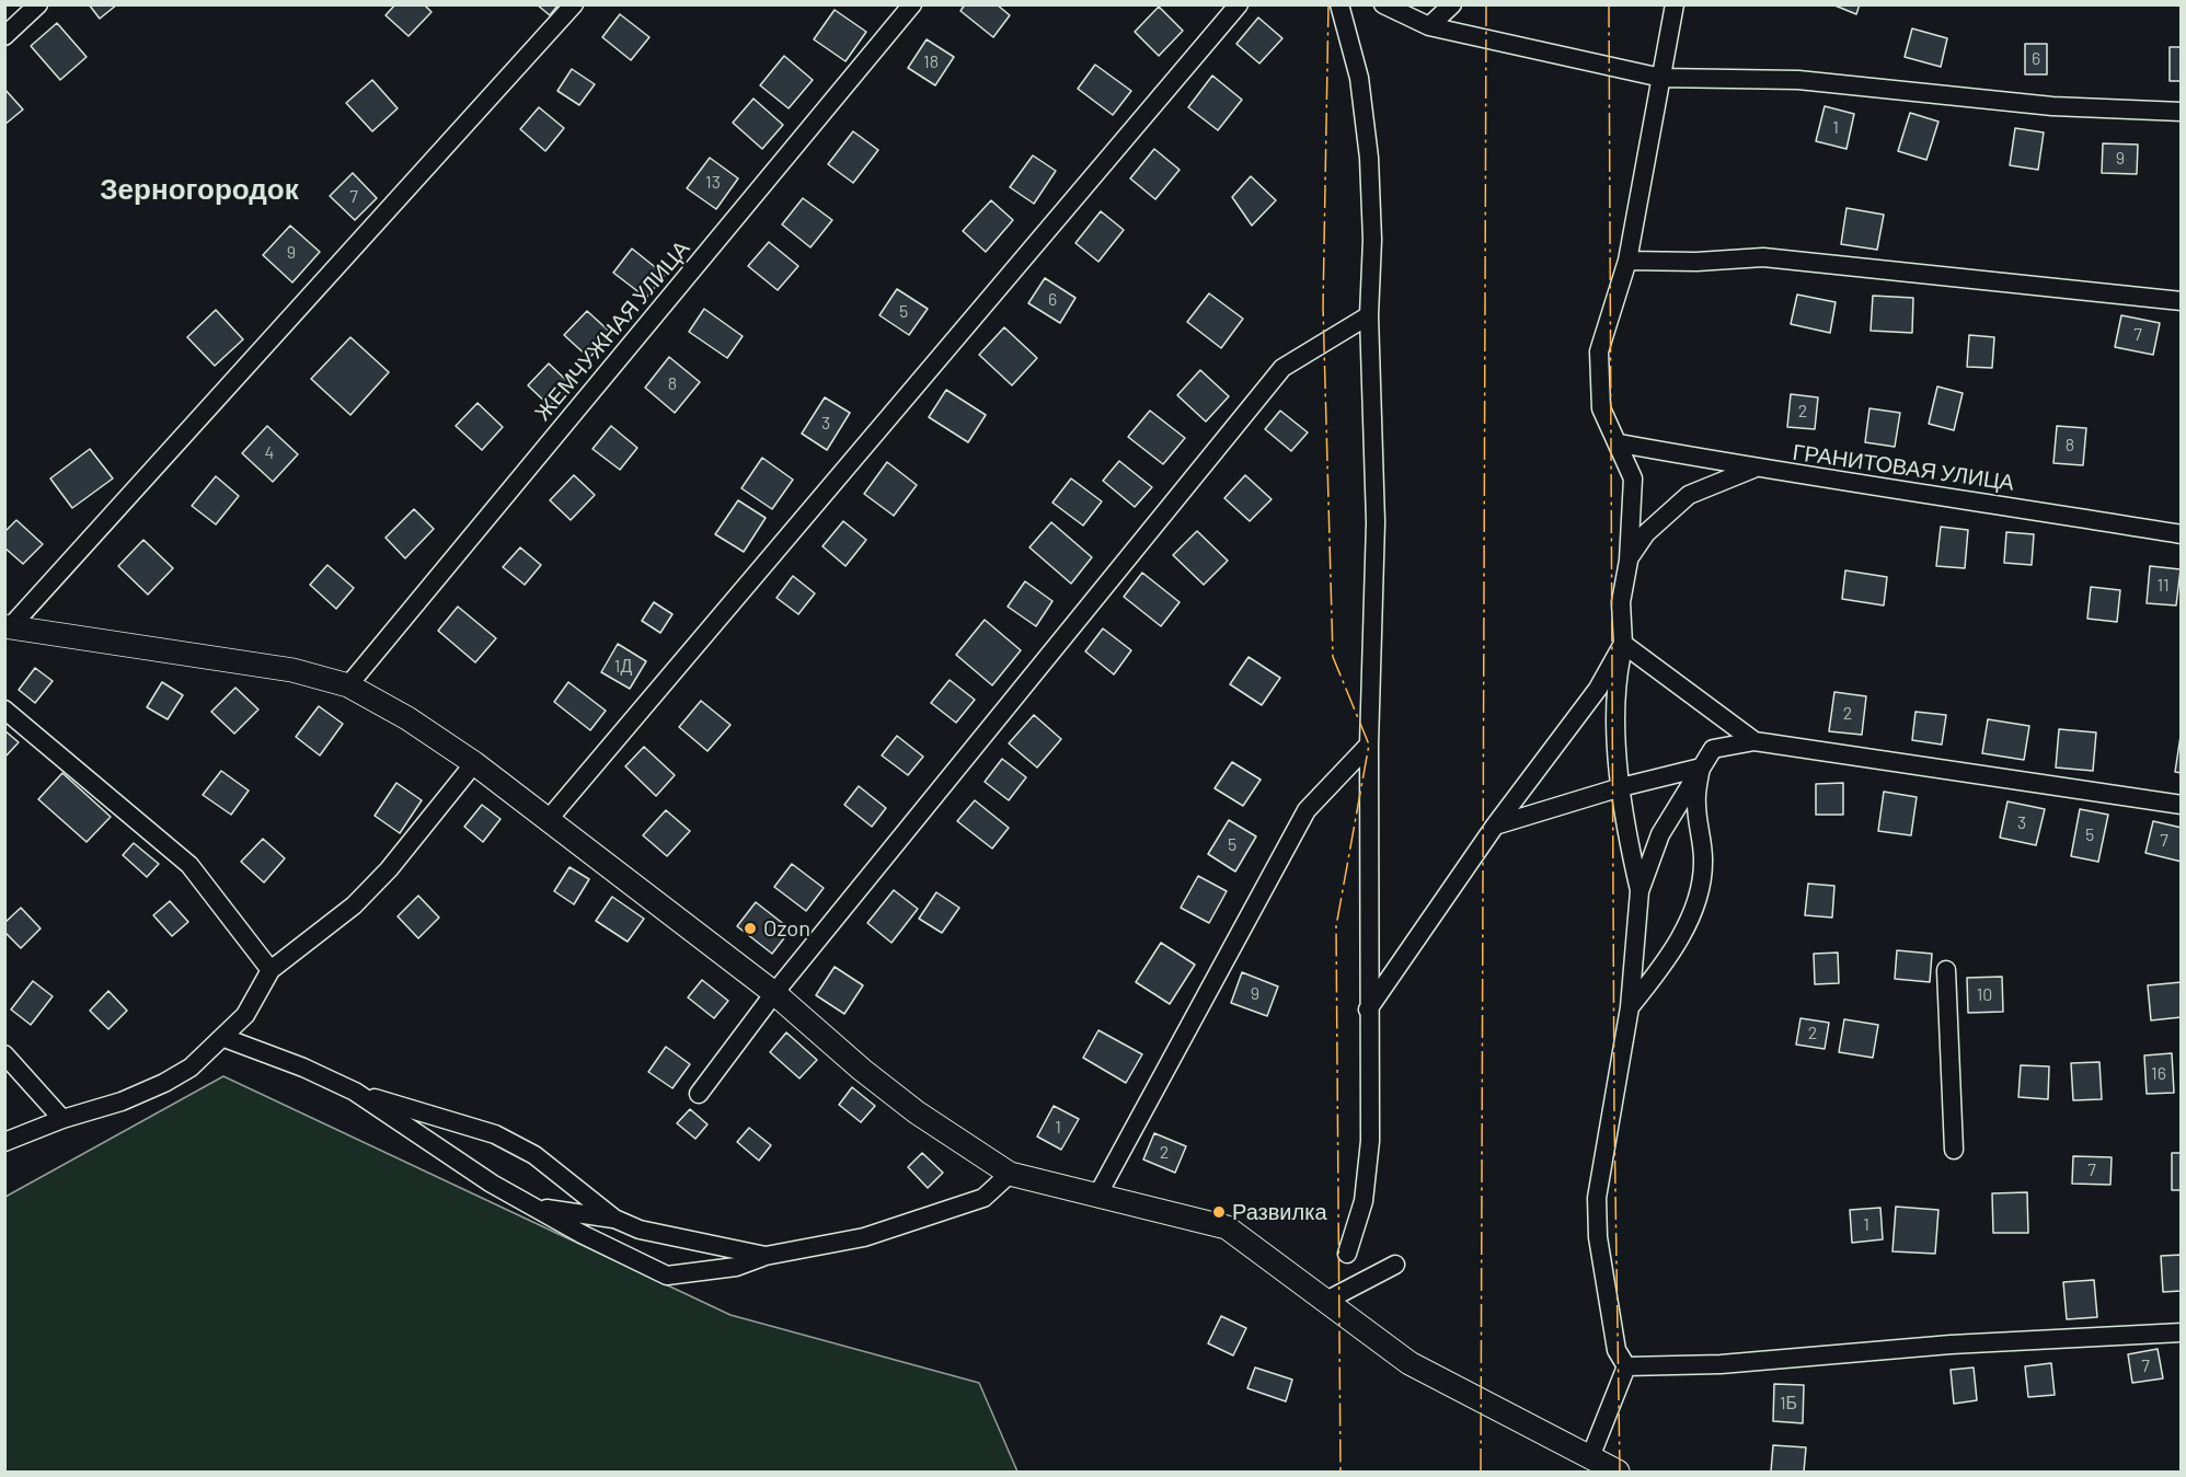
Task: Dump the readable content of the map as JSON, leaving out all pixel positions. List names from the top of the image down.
{
  "streets": {
    "street": ["ЖЕМЧУЖНАЯ УЛИЦА", "ГРАНИТОВАЯ УЛИЦА"]
  },
  "districts": ["Зерногородок"],
  "places": ["Ozon", "Развилка"],
  "house_numbers": [
    "6",
    "18",
    "1",
    "9",
    "13",
    "7",
    "9",
    "6",
    "5",
    "7",
    "8",
    "2",
    "3",
    "8",
    "4",
    "11",
    "1Д",
    "2",
    "3",
    "5",
    "7",
    "5",
    "9",
    "10",
    "2",
    "16",
    "1",
    "2",
    "7",
    "1",
    "7",
    "1Б"
  ]
}
